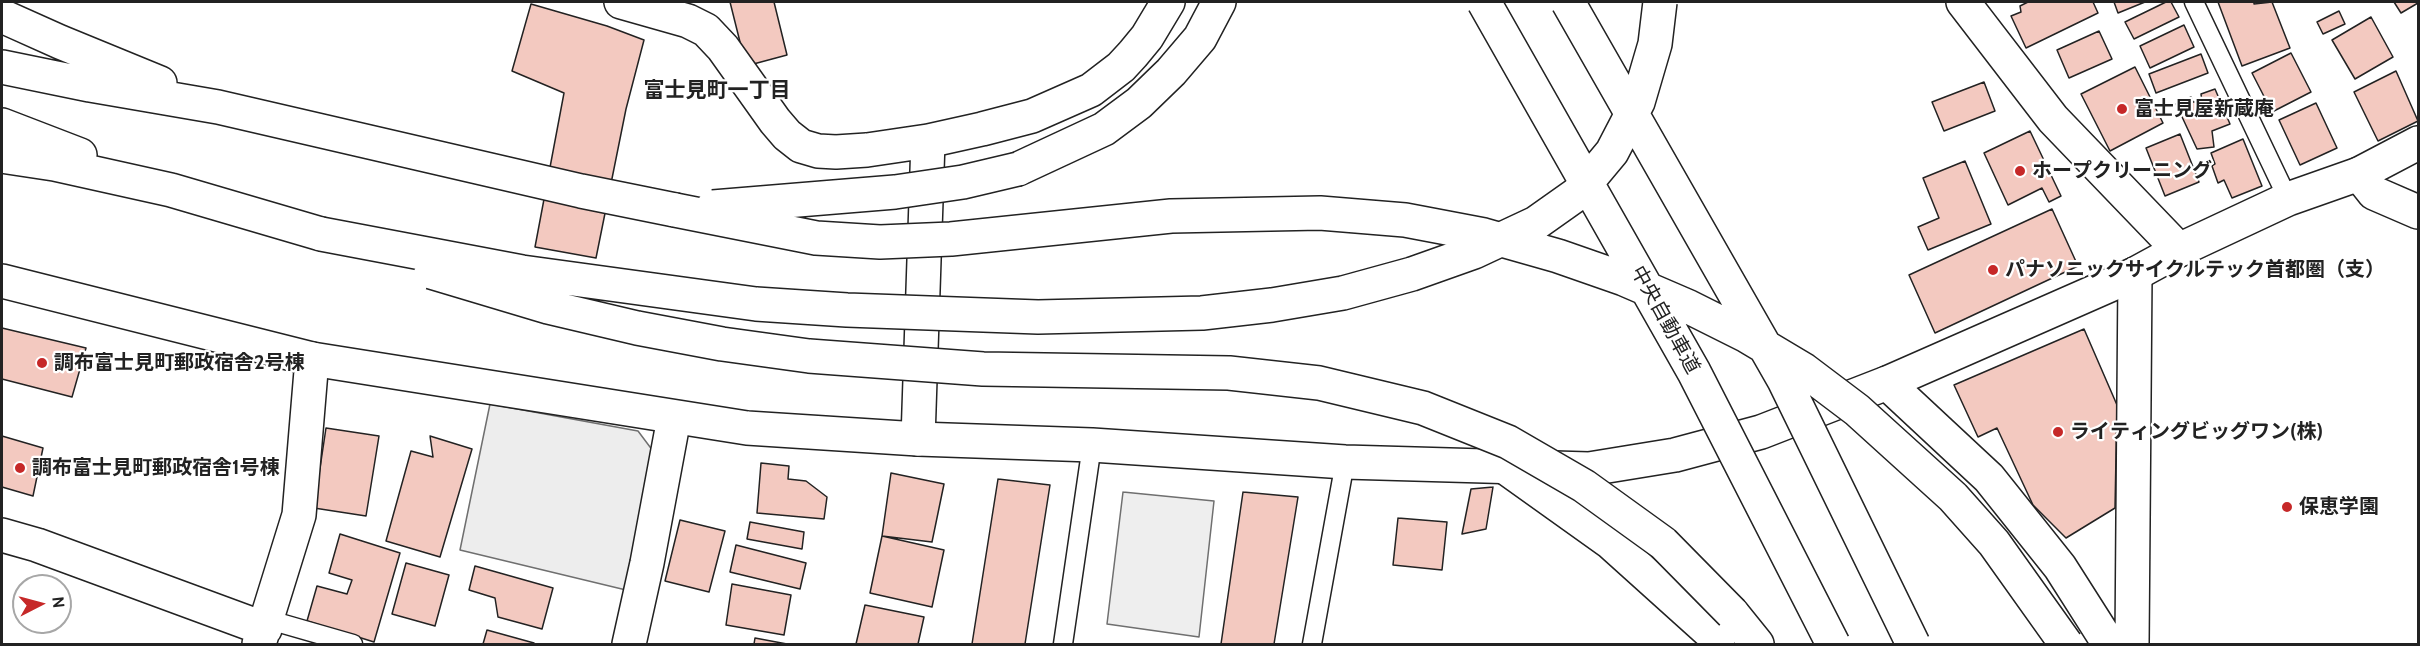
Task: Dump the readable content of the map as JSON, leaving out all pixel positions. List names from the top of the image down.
{
  "streets": {
    "main road": ["中央自動車道"]
  },
  "districts": ["富士見町一丁目"],
  "places": [
    "富士見屋新蔵庵",
    "ホープクリーニング",
    "パナソニックサイクルテック首都圏（支）",
    "調布富士見町郵政宿舎2号棟",
    "ライティングビッグワン(株)",
    "調布富士見町郵政宿舎1号棟",
    "保恵学園"
  ],
  "north": "right"
}
